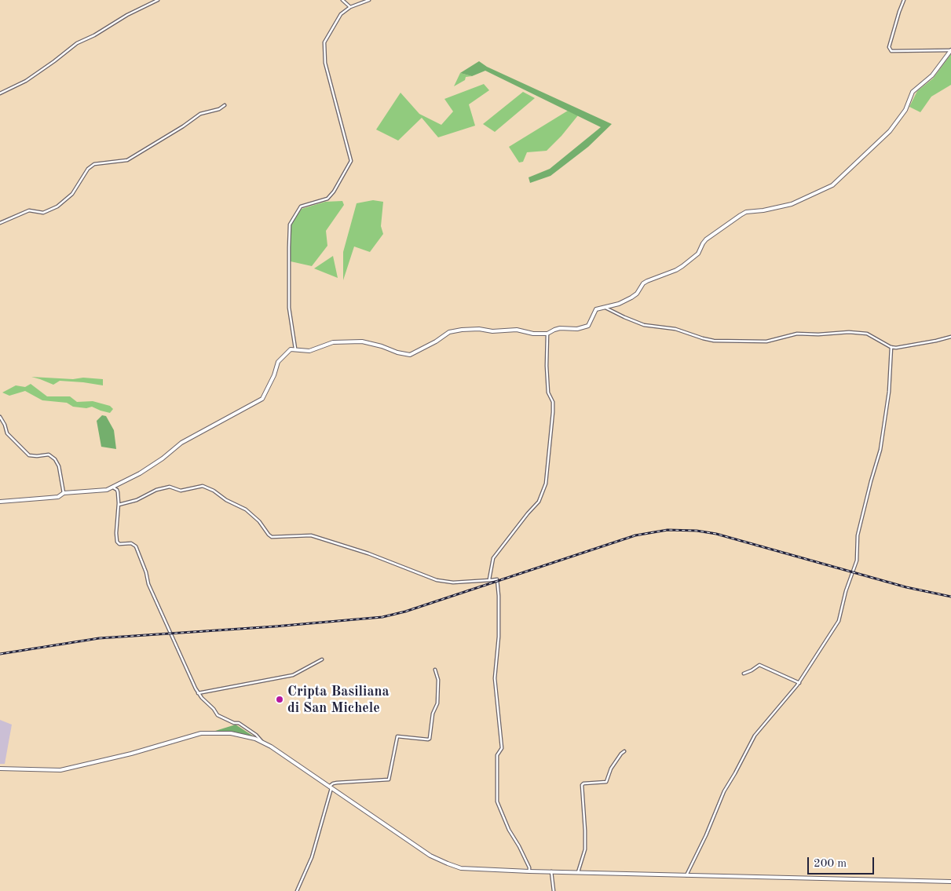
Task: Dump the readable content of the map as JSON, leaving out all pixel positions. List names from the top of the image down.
{
  "places": ["Cripta Basiliana di San Michele"],
  "scale_bar": "200 m"
}
